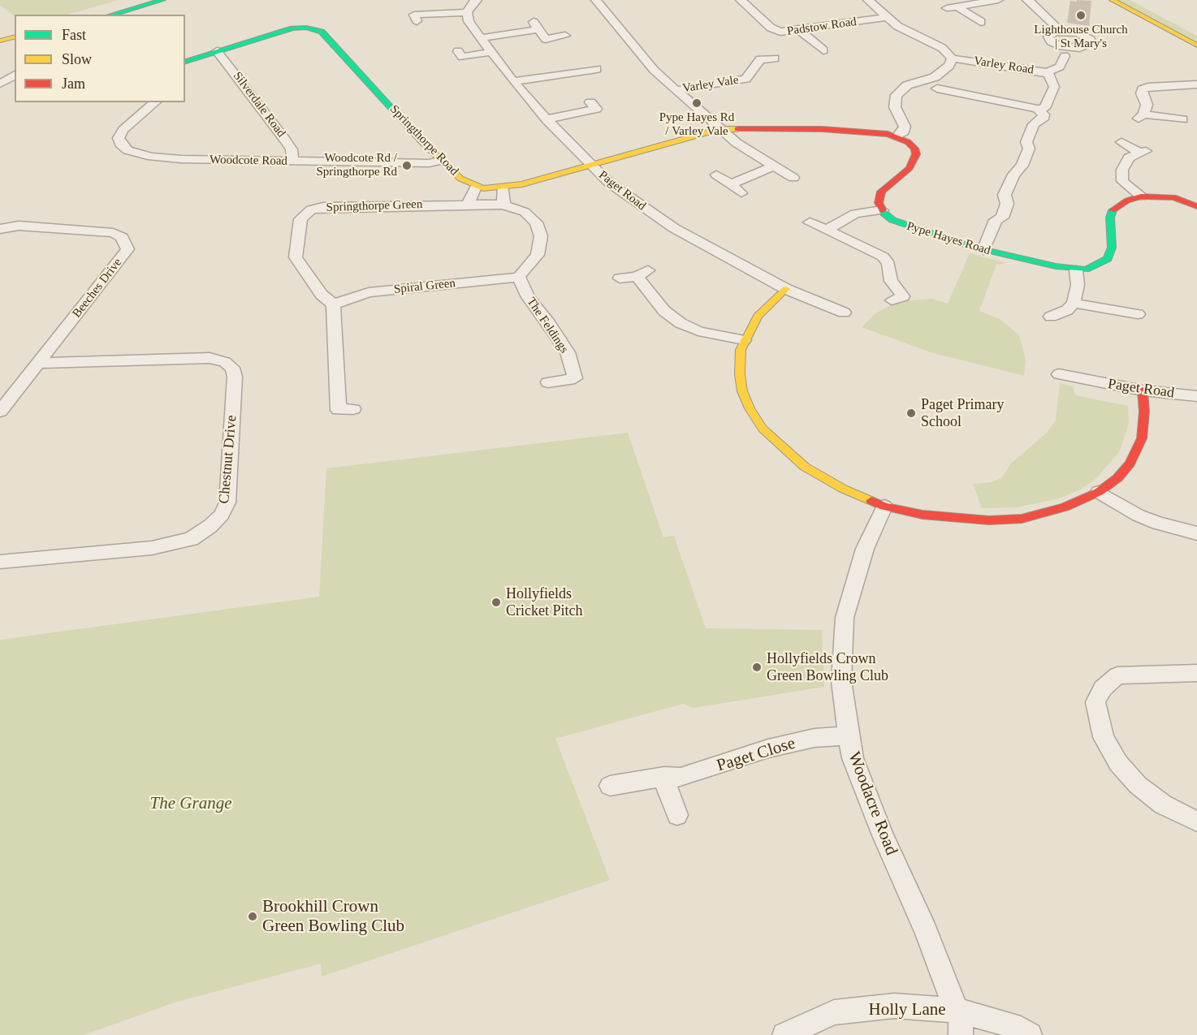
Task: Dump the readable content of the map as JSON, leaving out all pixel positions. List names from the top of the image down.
{
  "streets": {
    "main road": ["Springthorpe Road", "Pype Hayes Road"],
    "street": [
      "Padstow Road",
      "Varley Road",
      "Varley Vale",
      "Silverdale Road",
      "Woodcote Road",
      "Paget Road",
      "Springthorpe Green",
      "Spiral Green",
      "Beeches Drive",
      "The Feldings",
      "Chestnut Drive",
      "Paget Close",
      "Woodacre Road",
      "Holly Lane"
    ]
  },
  "crossings": [
    ["Varley Road", "Pype Hayes Road"],
    ["Silverdale Road", "Springthorpe Road"],
    ["Silverdale Road", "Woodcote Road"],
    ["Springthorpe Road", "Woodcote Road"],
    ["Springthorpe Road", "Paget Road"],
    ["Springthorpe Green", "Spiral Green"],
    ["Spiral Green", "The Feldings"],
    ["Beeches Drive", "Chestnut Drive"],
    ["Paget Close", "Woodacre Road"],
    ["Woodacre Road", "Holly Lane"]
  ],
  "parks": ["The Grange"],
  "places": [
    "Lighthouse Church | St Mary's",
    "Pype Hayes Rd / Varley Vale",
    "Woodcote Rd / Springthorpe Rd",
    "Paget Primary School",
    "Hollyfields Cricket Pitch",
    "Hollyfields Crown Green Bowling Club",
    "Brookhill Crown Green Bowling Club"
  ],
  "legend": ["Fast", "Slow", "Jam"]
}
